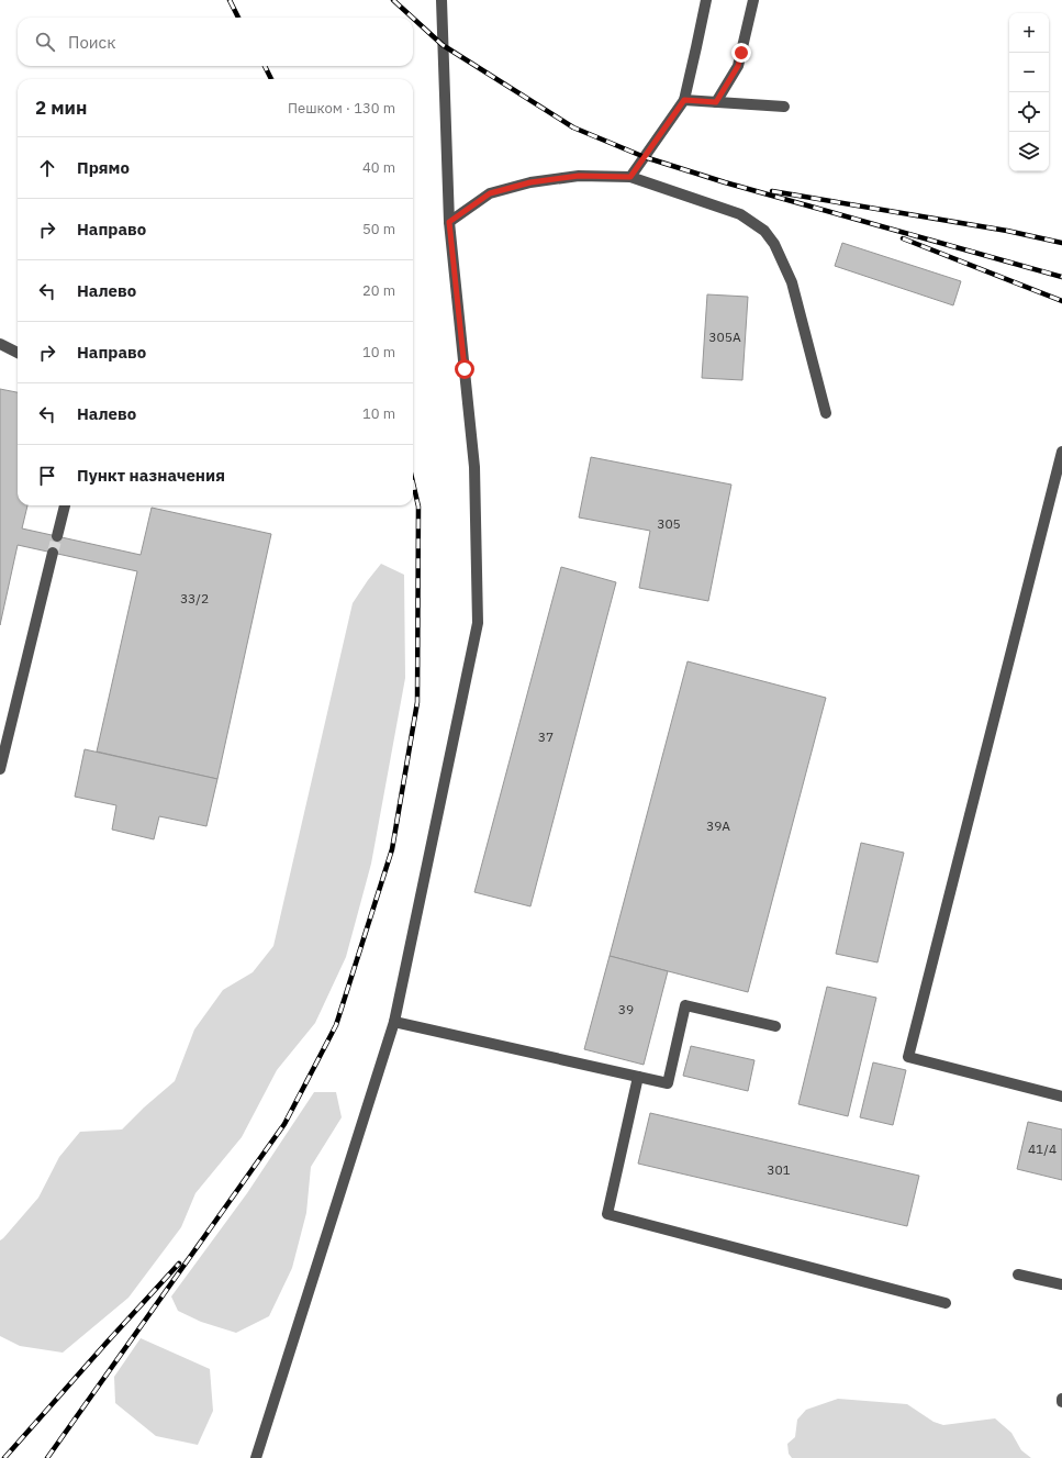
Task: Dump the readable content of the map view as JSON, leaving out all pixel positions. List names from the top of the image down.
{
  "house_numbers": [
    "305А",
    "305",
    "33/2",
    "37",
    "39А",
    "39",
    "41/4",
    "301"
  ],
  "page": {
    "map_buttons": ["+", "−"],
    "search": "Поиск",
    "heading": ["2 мин", "Пешком · 130 m"],
    "list": [
      ["Прямо", "40 m"],
      ["Направо", "50 m"],
      ["Налево", "20 m"],
      ["Направо", "10 m"],
      ["Налево", "10 m"],
      "Пункт назначения"
    ]
  }
}
